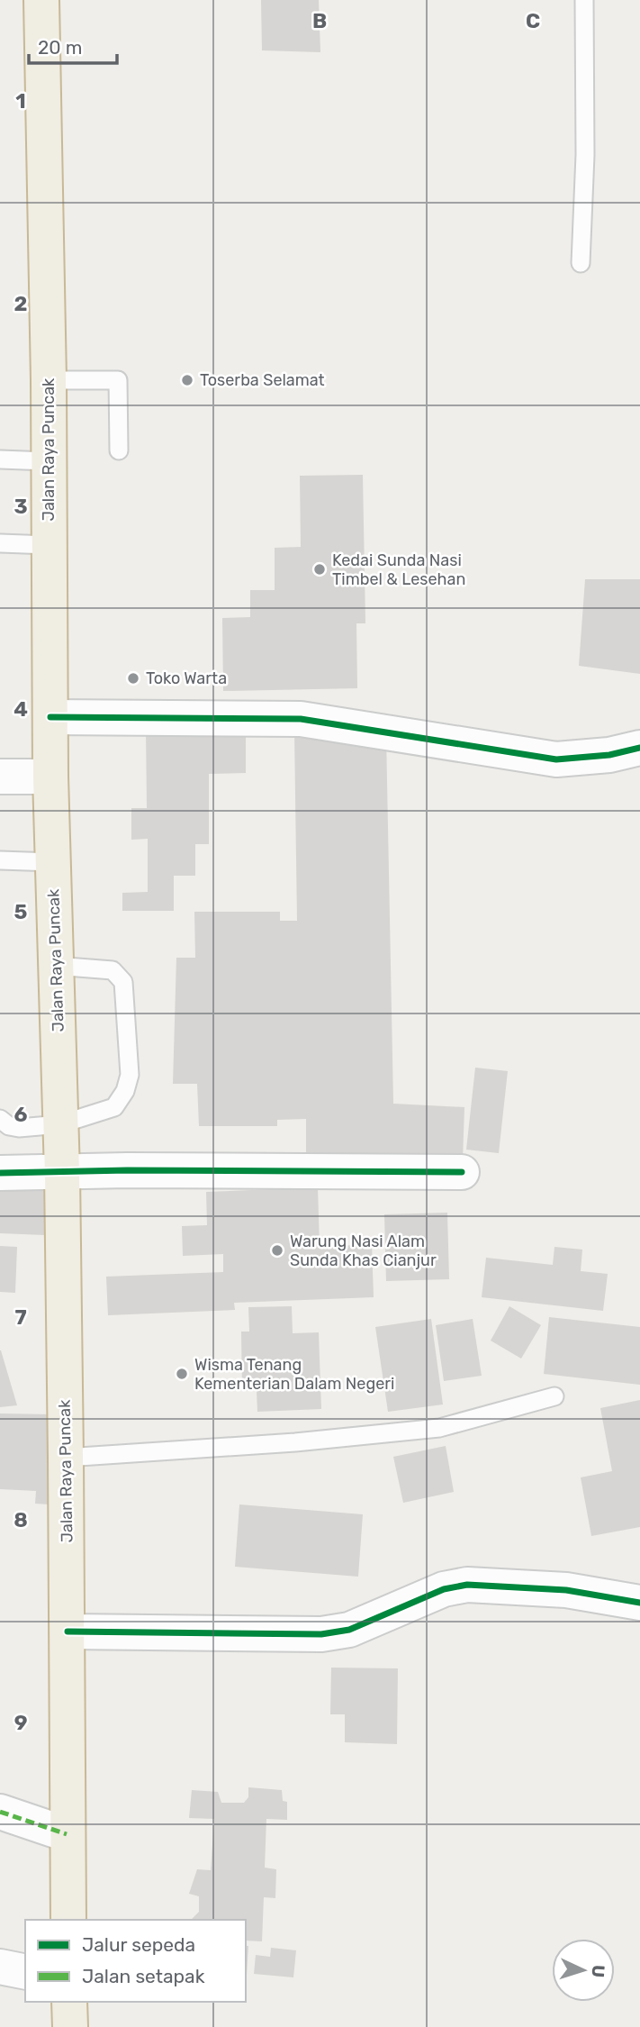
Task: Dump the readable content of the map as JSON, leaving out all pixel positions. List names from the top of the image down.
{
  "streets": {
    "highway": ["Jalan Raya Puncak"]
  },
  "places": [
    "Toserba Selamat",
    "Kedai Sunda Nasi Timbel & Lesehan",
    "Toko Warta",
    "Warung Nasi Alam Sunda Khas Cianjur",
    "Wisma Tenang Kementerian Dalam Negeri"
  ],
  "legend": ["Jalur sepeda", "Jalan setapak"],
  "scale_bar": "20 m",
  "north": "right",
  "grid": {
    "columns": ["B", "C"],
    "rows": [
      "1",
      "2",
      "3",
      "4",
      "5",
      "6",
      "7",
      "8",
      "9"
    ]
  }
}
